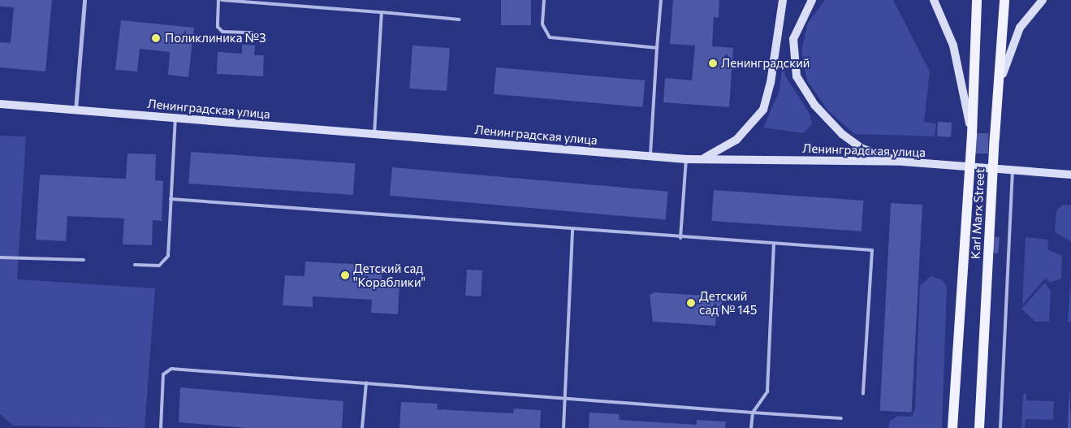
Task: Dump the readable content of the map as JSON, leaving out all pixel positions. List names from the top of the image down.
{
  "streets": {
    "main road": ["Ленинградская улица", "Karl Marx Street"]
  },
  "places": [
    "Поликлиника №3",
    "Ленинградский",
    "Детский сад \"Кораблики\"",
    "Детский сад № 145"
  ]
}
